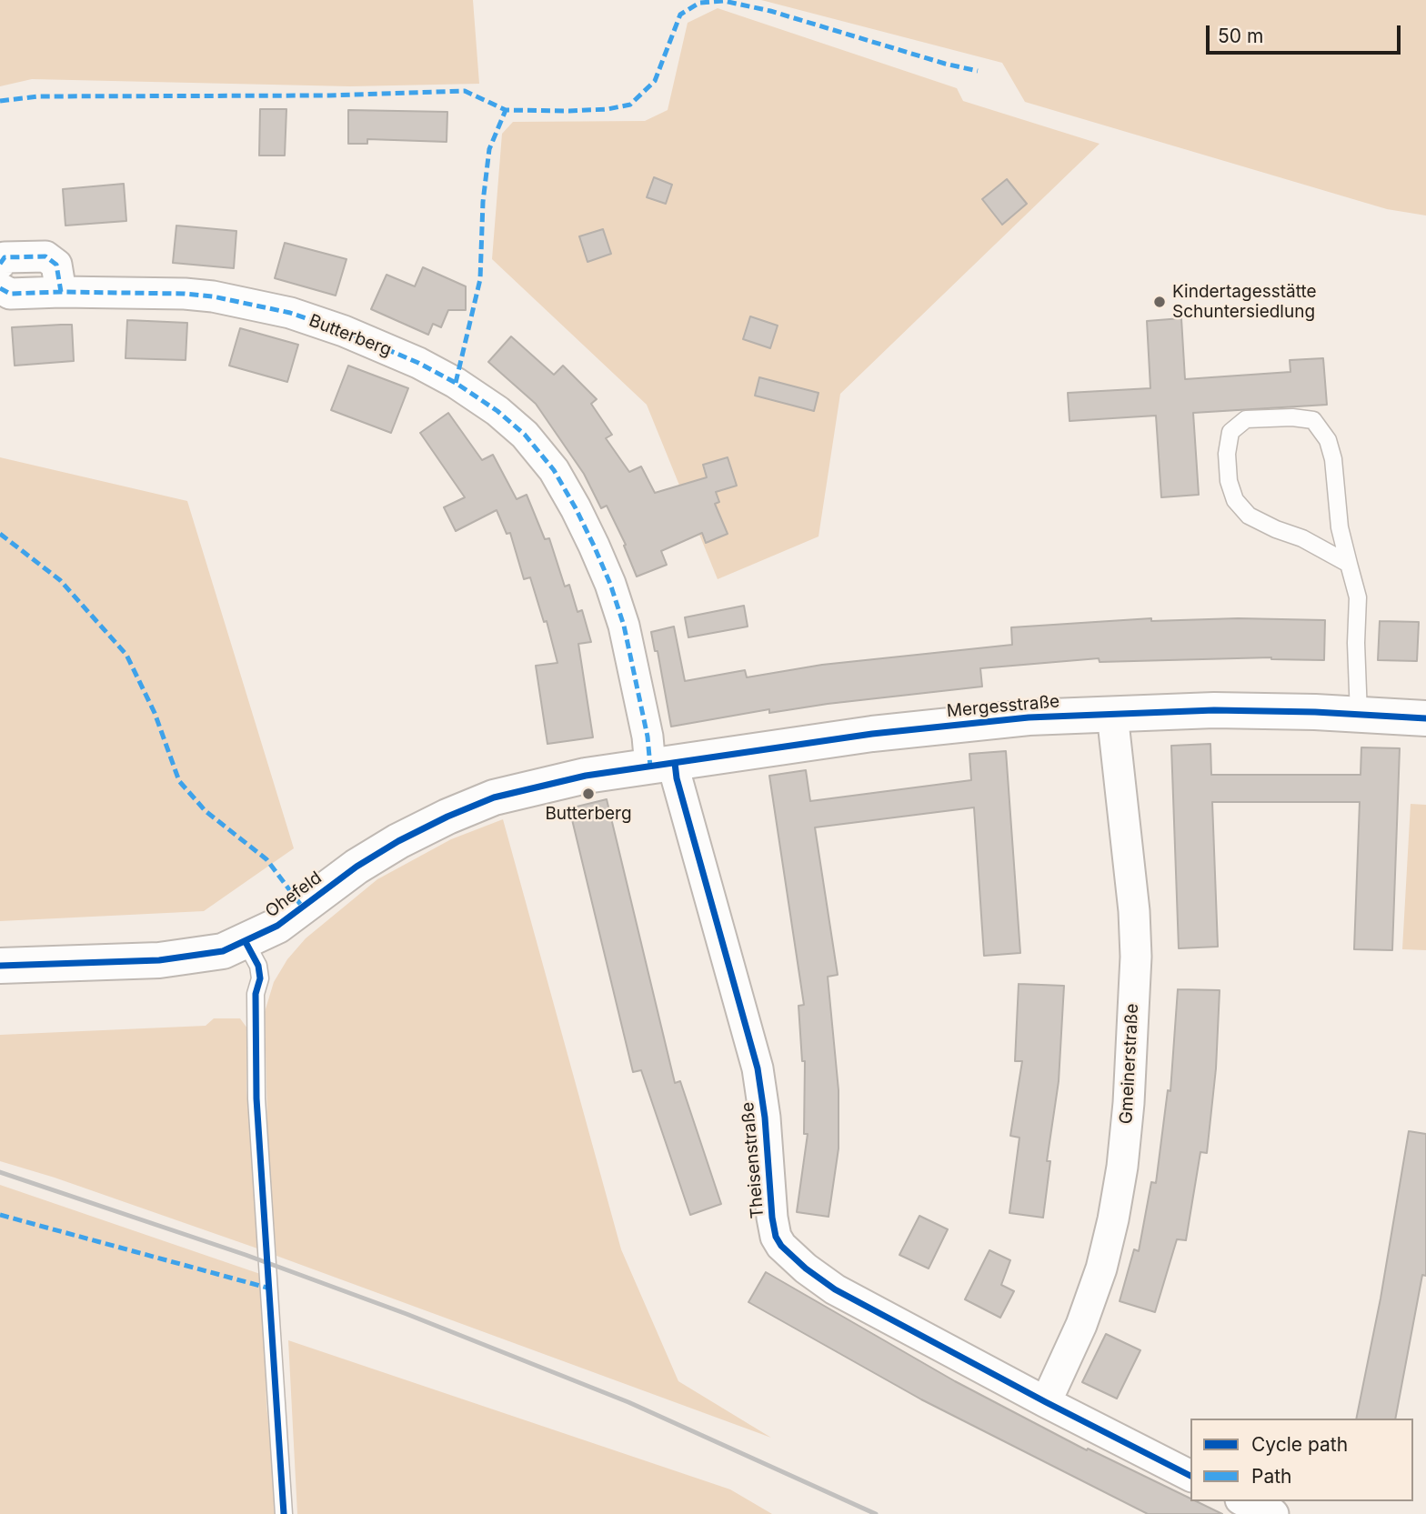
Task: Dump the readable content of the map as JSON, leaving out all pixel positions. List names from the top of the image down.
{
  "streets": {
    "street": [
      "Butterberg",
      "Mergesstraße",
      "Ohefeld",
      "Gmeinerstraße",
      "Theisenstraße"
    ]
  },
  "crossings": [
    ["Butterberg", "Mergesstraße"],
    ["Butterberg", "Theisenstraße"],
    ["Mergesstraße", "Ohefeld"],
    ["Mergesstraße", "Gmeinerstraße"],
    ["Mergesstraße", "Theisenstraße"],
    ["Gmeinerstraße", "Theisenstraße"]
  ],
  "places": ["Kindertagesstätte Schuntersiedlung", "Butterberg"],
  "legend": ["Cycle path", "Path"],
  "scale_bar": "50 m"
}
